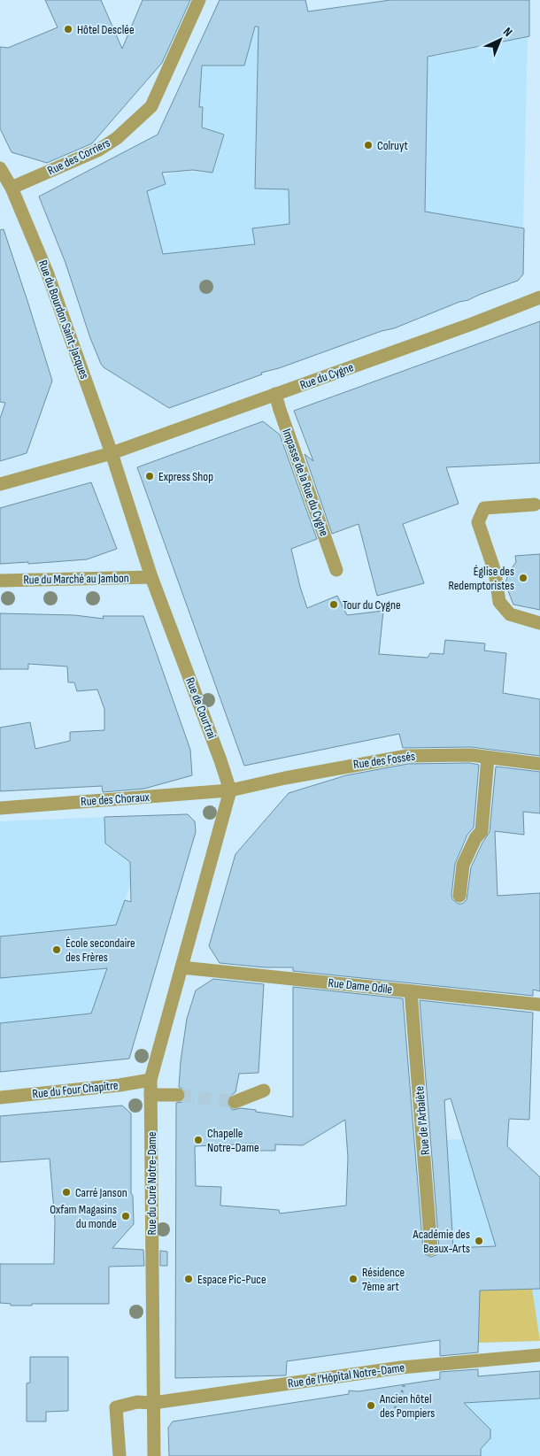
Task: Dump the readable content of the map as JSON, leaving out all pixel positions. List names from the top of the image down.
{
  "streets": {
    "street": [
      "Rue des Corriers",
      "Rue du Bourdon Saint-Jacques",
      "Rue du Cygne",
      "Impasse de la Rue du Cygne",
      "Rue du Marché au Jambon",
      "Rue de Courtrai",
      "Rue des Fossés",
      "Rue des Choraux",
      "Rue Dame Odile",
      "Rue du Four Chapitre",
      "Rue de l'Arbalète",
      "Rue du Curé Notre-Dame",
      "Rue de l'Hôpital Notre-Dame"
    ]
  },
  "crossings": [
    ["Rue des Corriers", "Rue du Bourdon Saint-Jacques"],
    ["Rue du Bourdon Saint-Jacques", "Rue du Cygne"],
    ["Rue du Bourdon Saint-Jacques", "Rue de Courtrai"],
    ["Rue du Cygne", "Impasse de la Rue du Cygne"],
    ["Rue du Cygne", "Rue de Courtrai"],
    ["Rue du Marché au Jambon", "Rue de Courtrai"],
    ["Rue de Courtrai", "Rue des Fossés"],
    ["Rue de Courtrai", "Rue des Choraux"],
    ["Rue des Fossés", "Rue des Choraux"],
    ["Rue Dame Odile", "Rue de l'Arbalète"],
    ["Rue Dame Odile", "Rue du Curé Notre-Dame"],
    ["Rue du Four Chapitre", "Rue du Curé Notre-Dame"],
    ["Rue du Curé Notre-Dame", "Rue de l'Hôpital Notre-Dame"]
  ],
  "places": [
    "Hôtel Desclée",
    "Colruyt",
    "Express Shop",
    "Église des Redemptoristes",
    "Tour du Cygne",
    "École secondaire des Frères",
    "Chapelle Notre-Dame",
    "Carré Janson",
    "Oxfam Magasins du monde",
    "Académie des Beaux-Arts",
    "Espace Pic-Puce",
    "Résidence 7ème art",
    "Ancien hôtel des Pompiers"
  ],
  "north": "top right"
}
